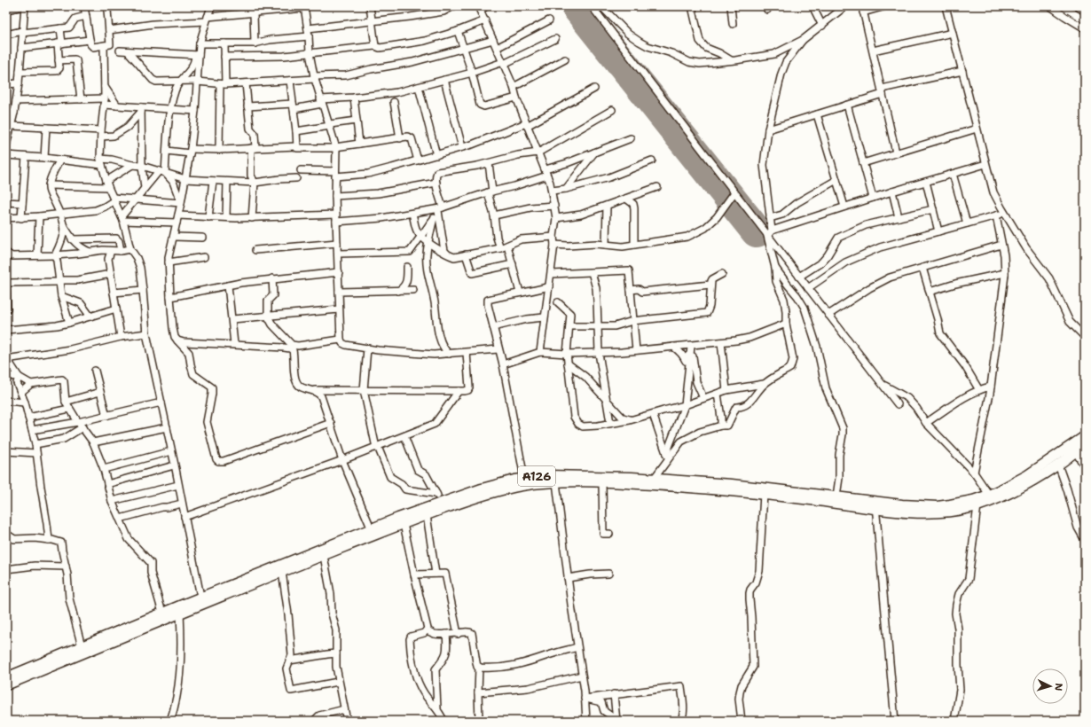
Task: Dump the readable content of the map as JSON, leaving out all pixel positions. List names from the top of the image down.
{
  "streets": {
    "highway": ["A126"]
  },
  "north": "right"
}
